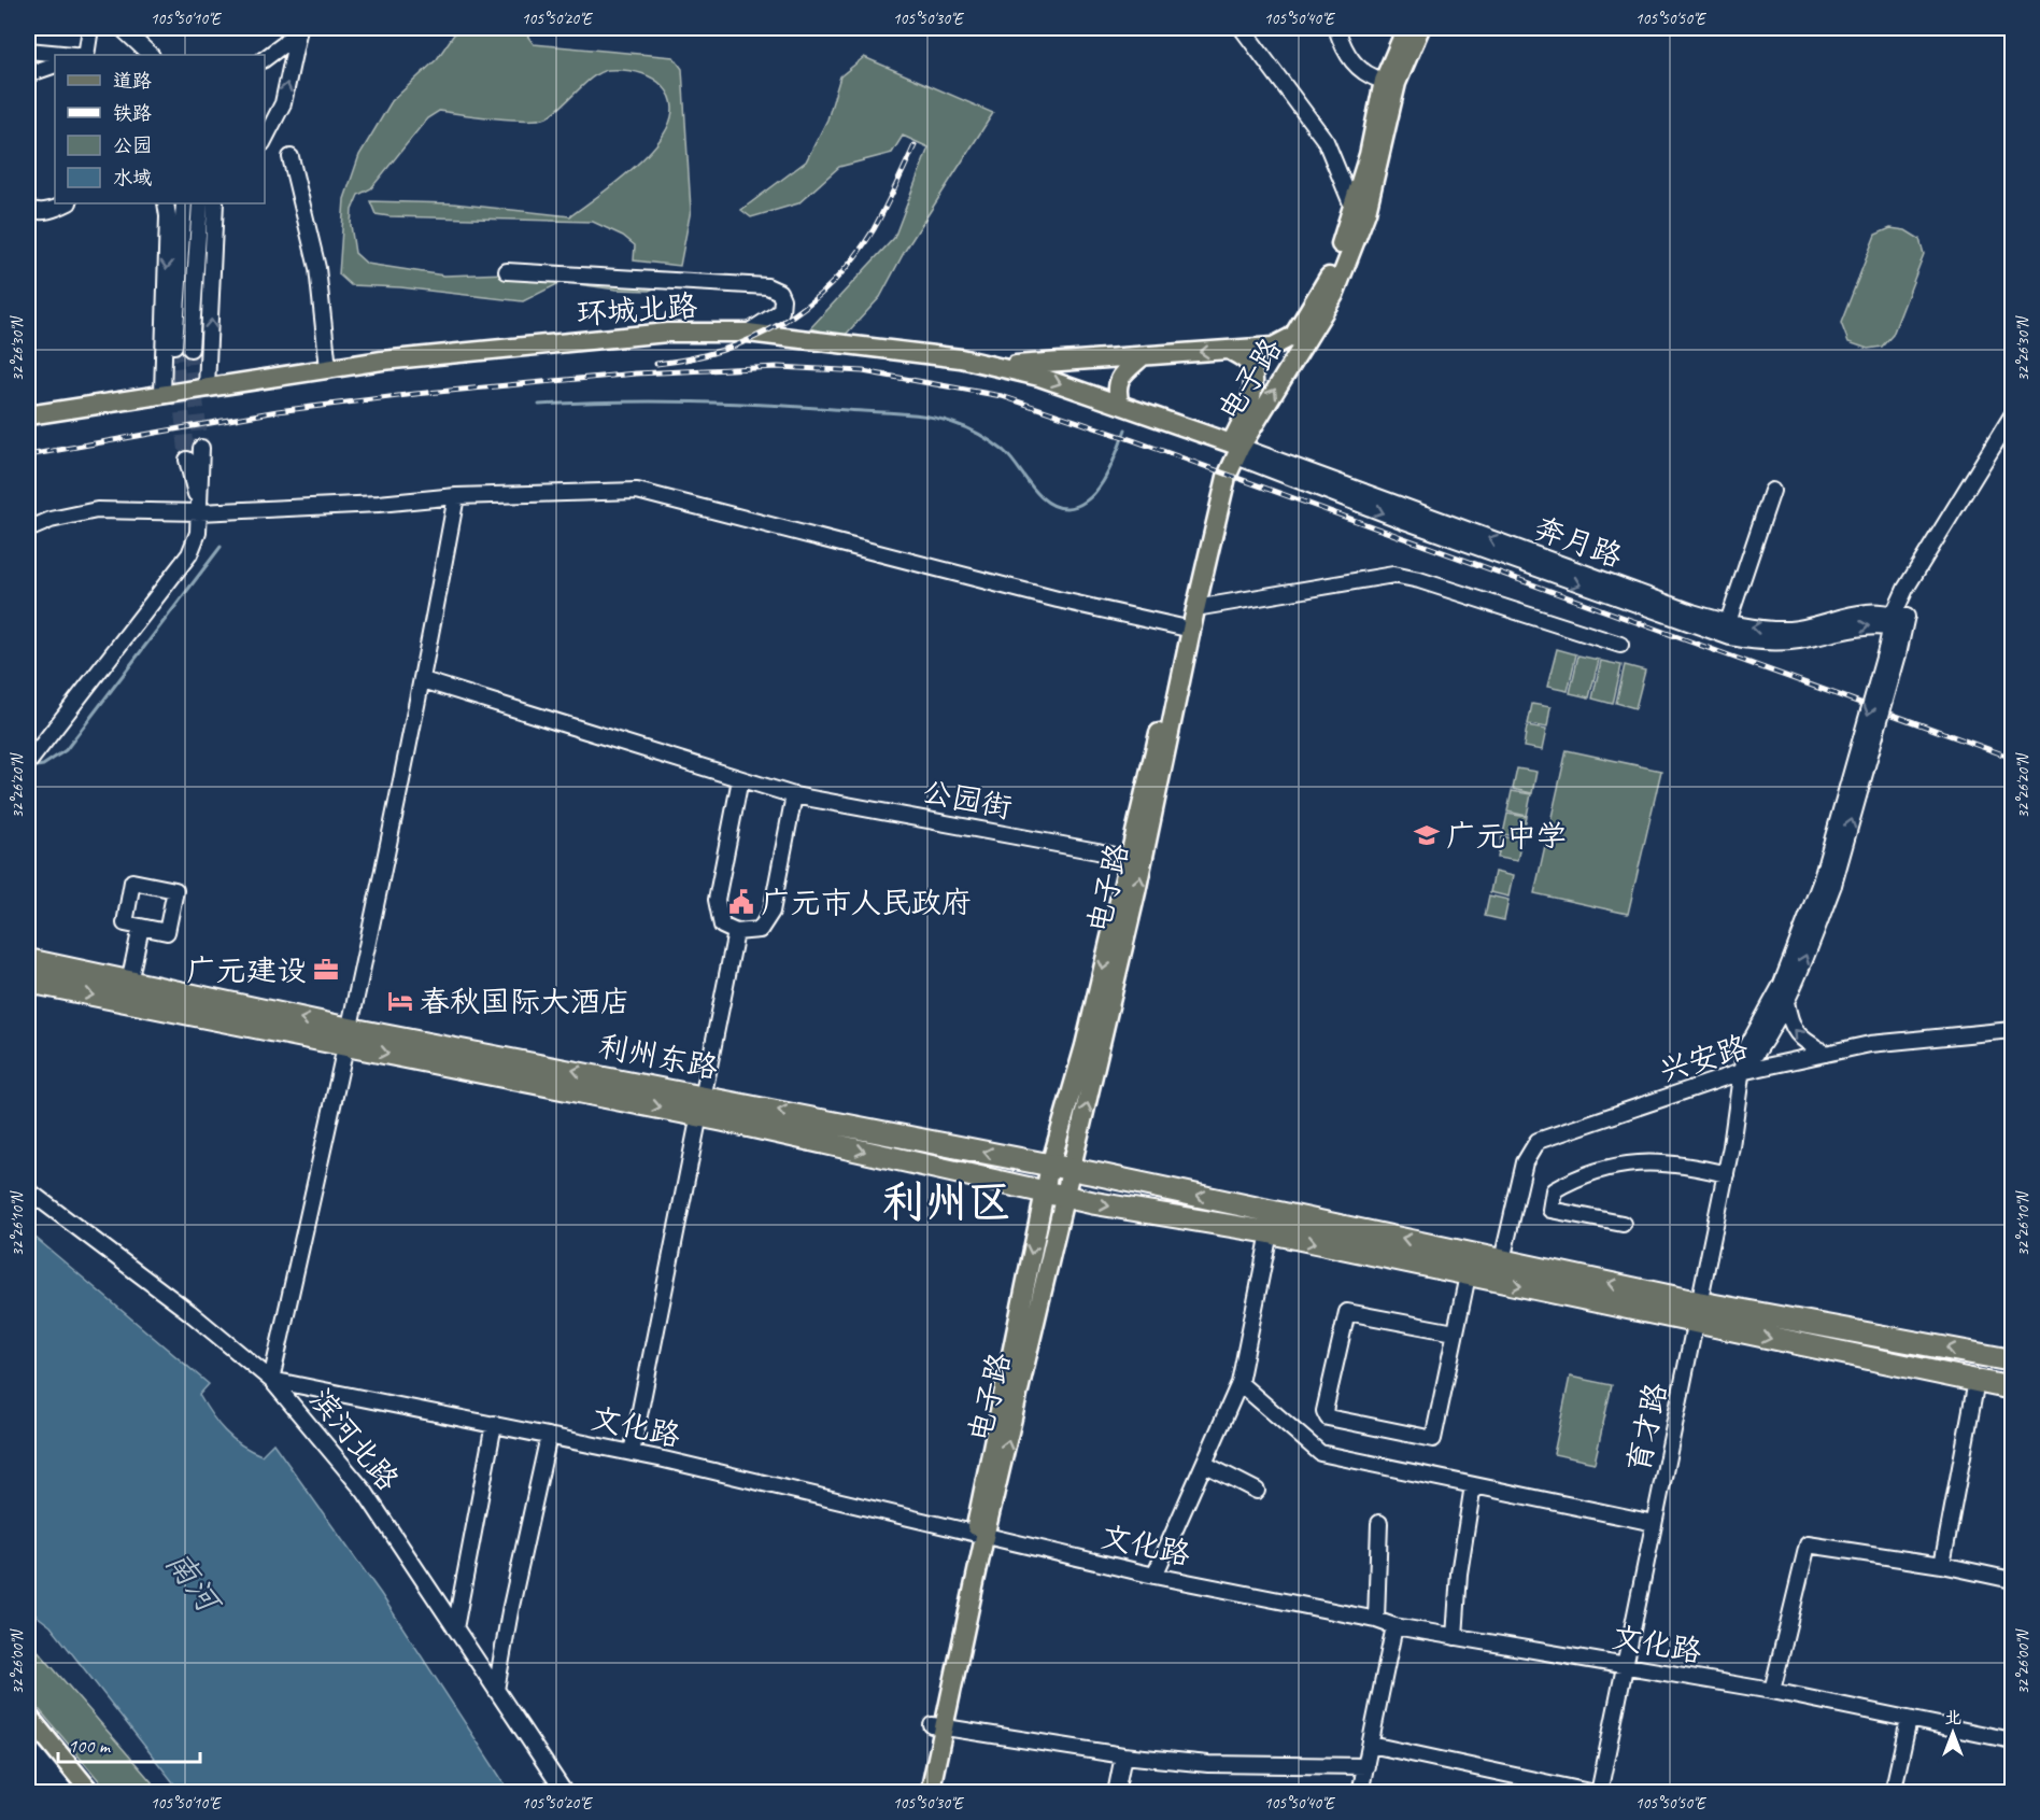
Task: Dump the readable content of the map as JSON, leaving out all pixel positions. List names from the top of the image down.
{
  "streets": {
    "highway": ["利州东路"],
    "main road": ["环城北路", "电子路"],
    "street": [
      "奔月路",
      "公园街",
      "兴安路",
      "文化路",
      "育才路",
      "滨河北路"
    ]
  },
  "crossings": [
    ["环城北路", "电子路"],
    ["环城北路", "奔月路"],
    ["电子路", "奔月路"],
    ["电子路", "公园街"],
    ["电子路", "利州东路"],
    ["电子路", "文化路"],
    ["利州东路", "兴安路"],
    ["利州东路", "育才路"],
    ["兴安路", "育才路"],
    ["文化路", "育才路"],
    ["文化路", "滨河北路"]
  ],
  "districts": ["利州区"],
  "water": ["南河"],
  "places": {
    "school or university": ["广元中学"],
    "public building": ["广元市人民政府"],
    "office": ["广元建设"],
    "hotel": ["春秋国际大酒店"]
  },
  "legend": [
    "道路",
    "铁路",
    "公园",
    "水域"
  ],
  "scale_bar": "100 m",
  "north": "top",
  "coordinates": [
    "105°50'10\"E",
    "105°50'20\"E",
    "105°50'30\"E",
    "105°50'40\"E",
    "105°50'50\"E",
    "32°26'30\"N",
    "32°26'20\"N",
    "32°26'10\"N",
    "32°26'00\"N"
  ]
}
